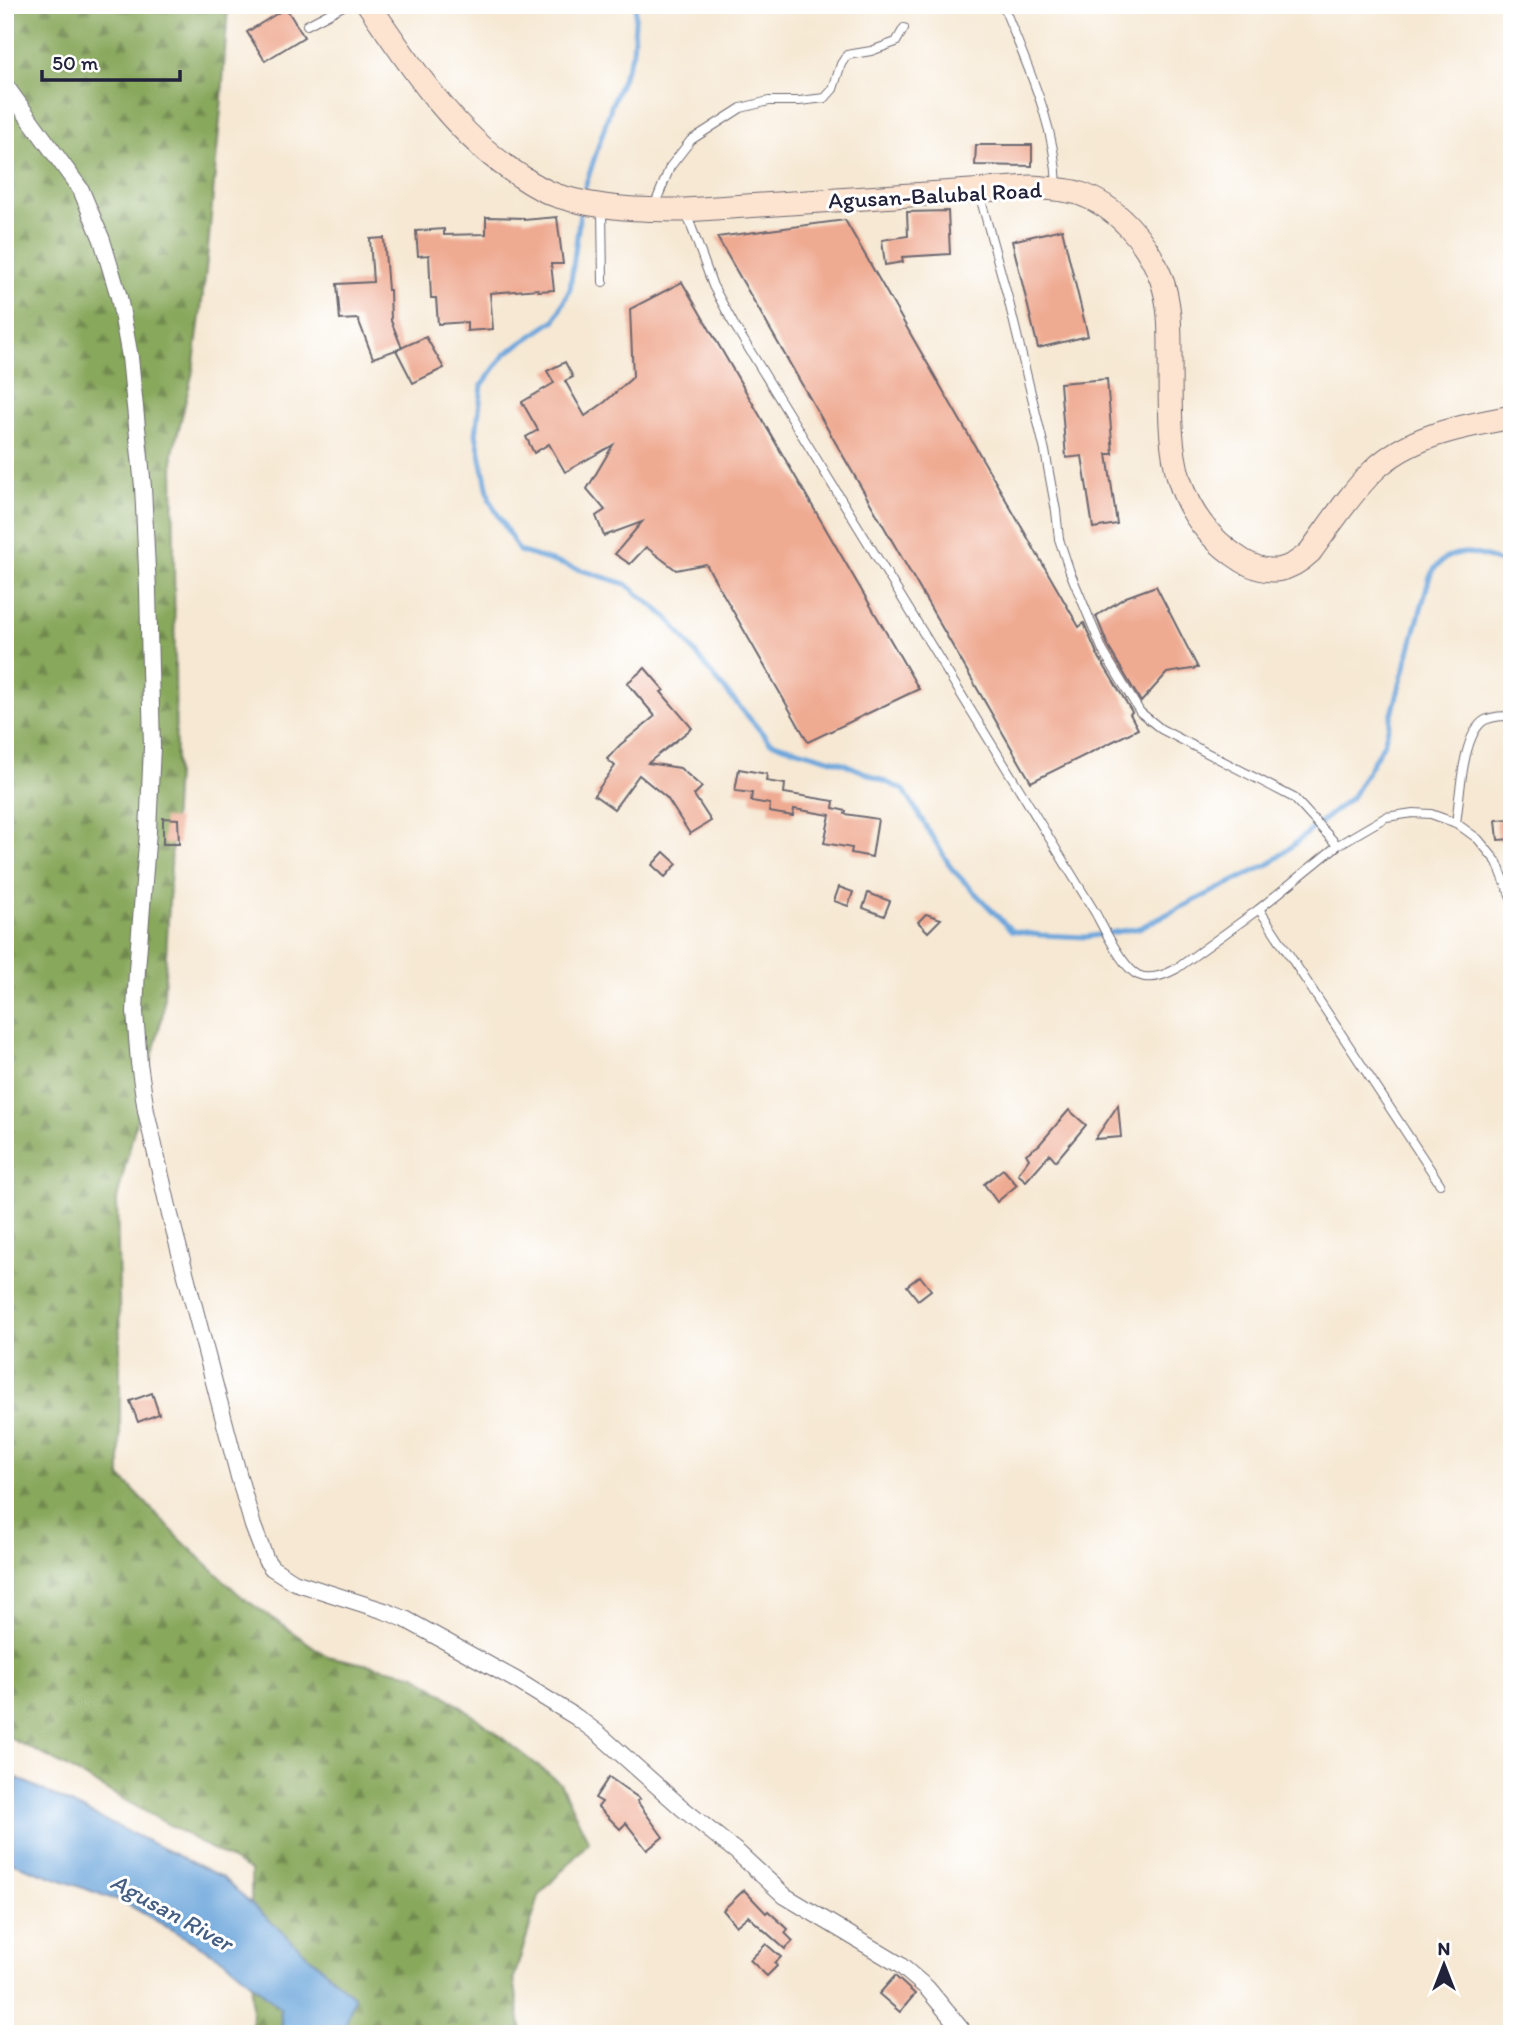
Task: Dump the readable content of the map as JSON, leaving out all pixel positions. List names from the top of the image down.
{
  "streets": {
    "main road": ["Agusan-Balubal Road"]
  },
  "water": ["Agusan River"],
  "scale_bar": "50 m",
  "north": "top"
}
